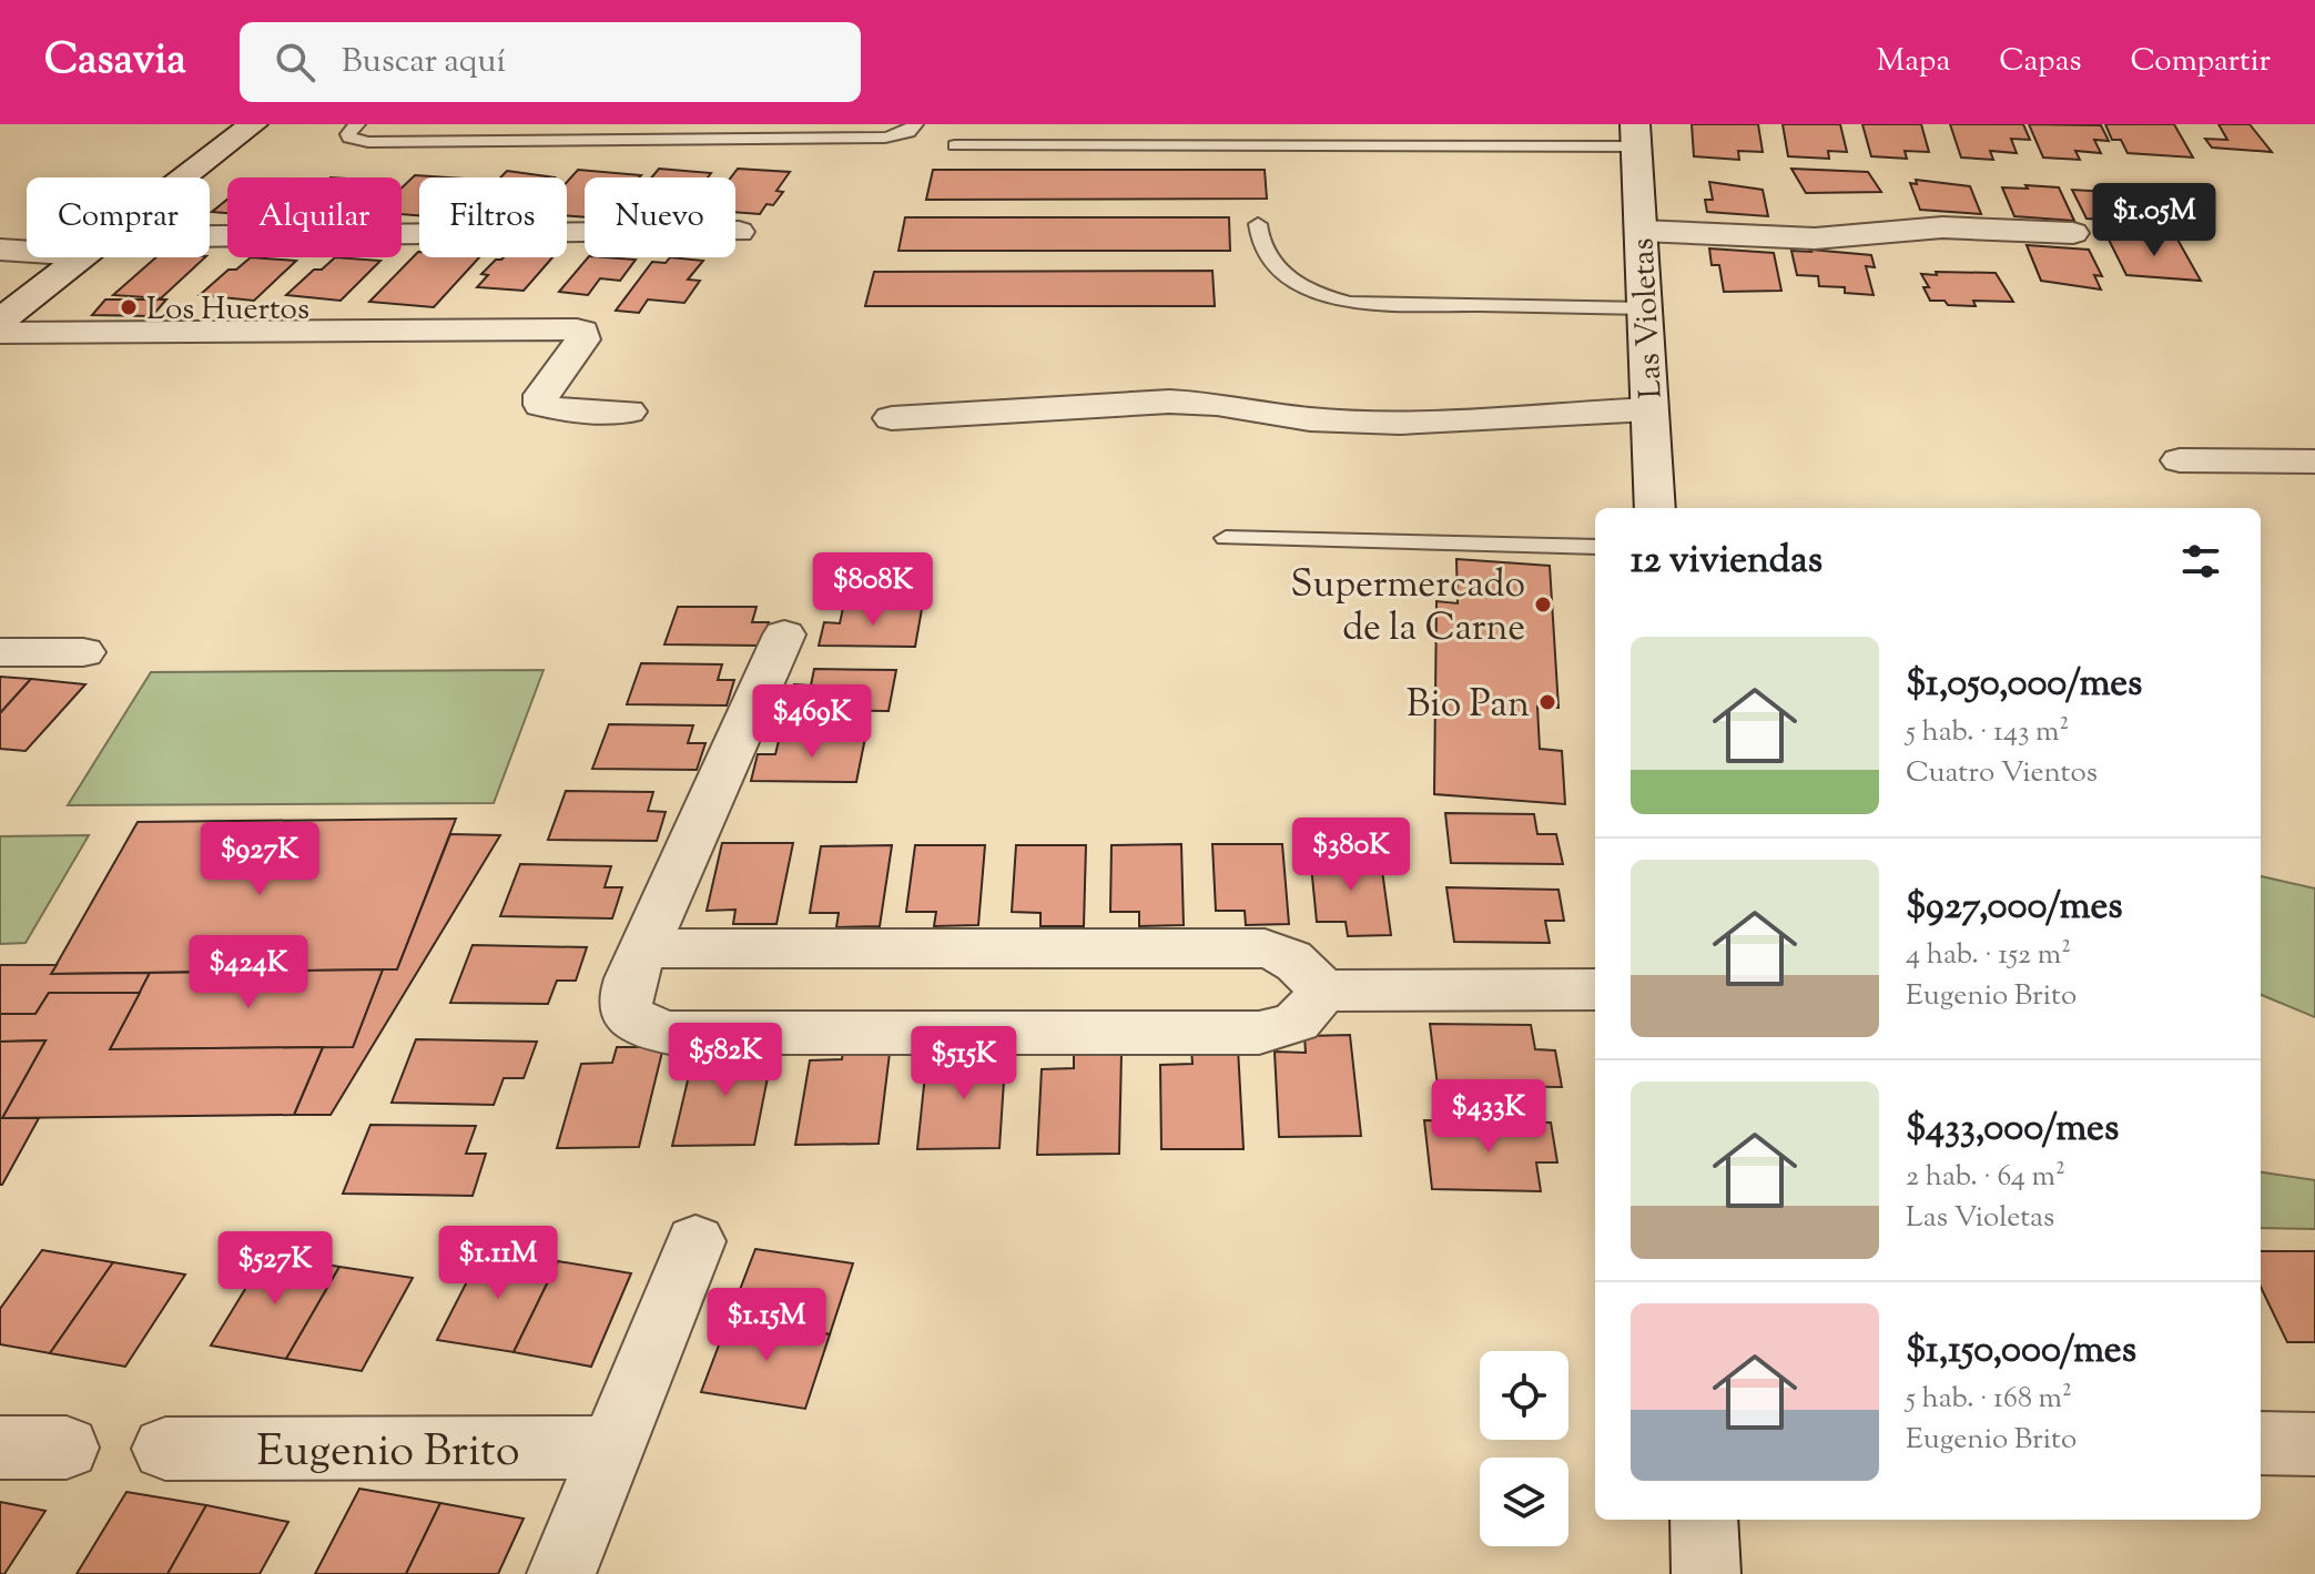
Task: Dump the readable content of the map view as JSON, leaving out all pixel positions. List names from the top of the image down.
{
  "streets": {
    "street": ["Las Violetas", "Eugenio Brito"]
  },
  "places": ["Los Huertos", "Supermercado de la Carne", "Bio Pan"],
  "page": {
    "header": "Casavia",
    "search": "Buscar aquí",
    "nav": ["Mapa", "Capas", "Compartir"],
    "chip": [
      "Comprar",
      "Alquilar",
      "Filtros",
      "Nuevo"
    ],
    "price": [
      "$1.05M",
      "$808K",
      "$469K",
      "$380K",
      "$927K",
      "$424K",
      "$582K",
      "$515K",
      "$433K",
      "$1.11M",
      "$527K",
      "$1.15M"
    ],
    "heading": "12 viviendas",
    "list": [
      {
        "name": "$1,050,000/mes",
        "note": "5 hab. · 143 m² · Cuatro Vientos"
      },
      {
        "name": "$927,000/mes",
        "note": "4 hab. · 152 m² · Eugenio Brito"
      },
      {
        "name": "$433,000/mes",
        "note": "2 hab. · 64 m² · Las Violetas"
      },
      {
        "name": "$1,150,000/mes",
        "note": "5 hab. · 168 m² · Eugenio Brito"
      }
    ]
  }
}
